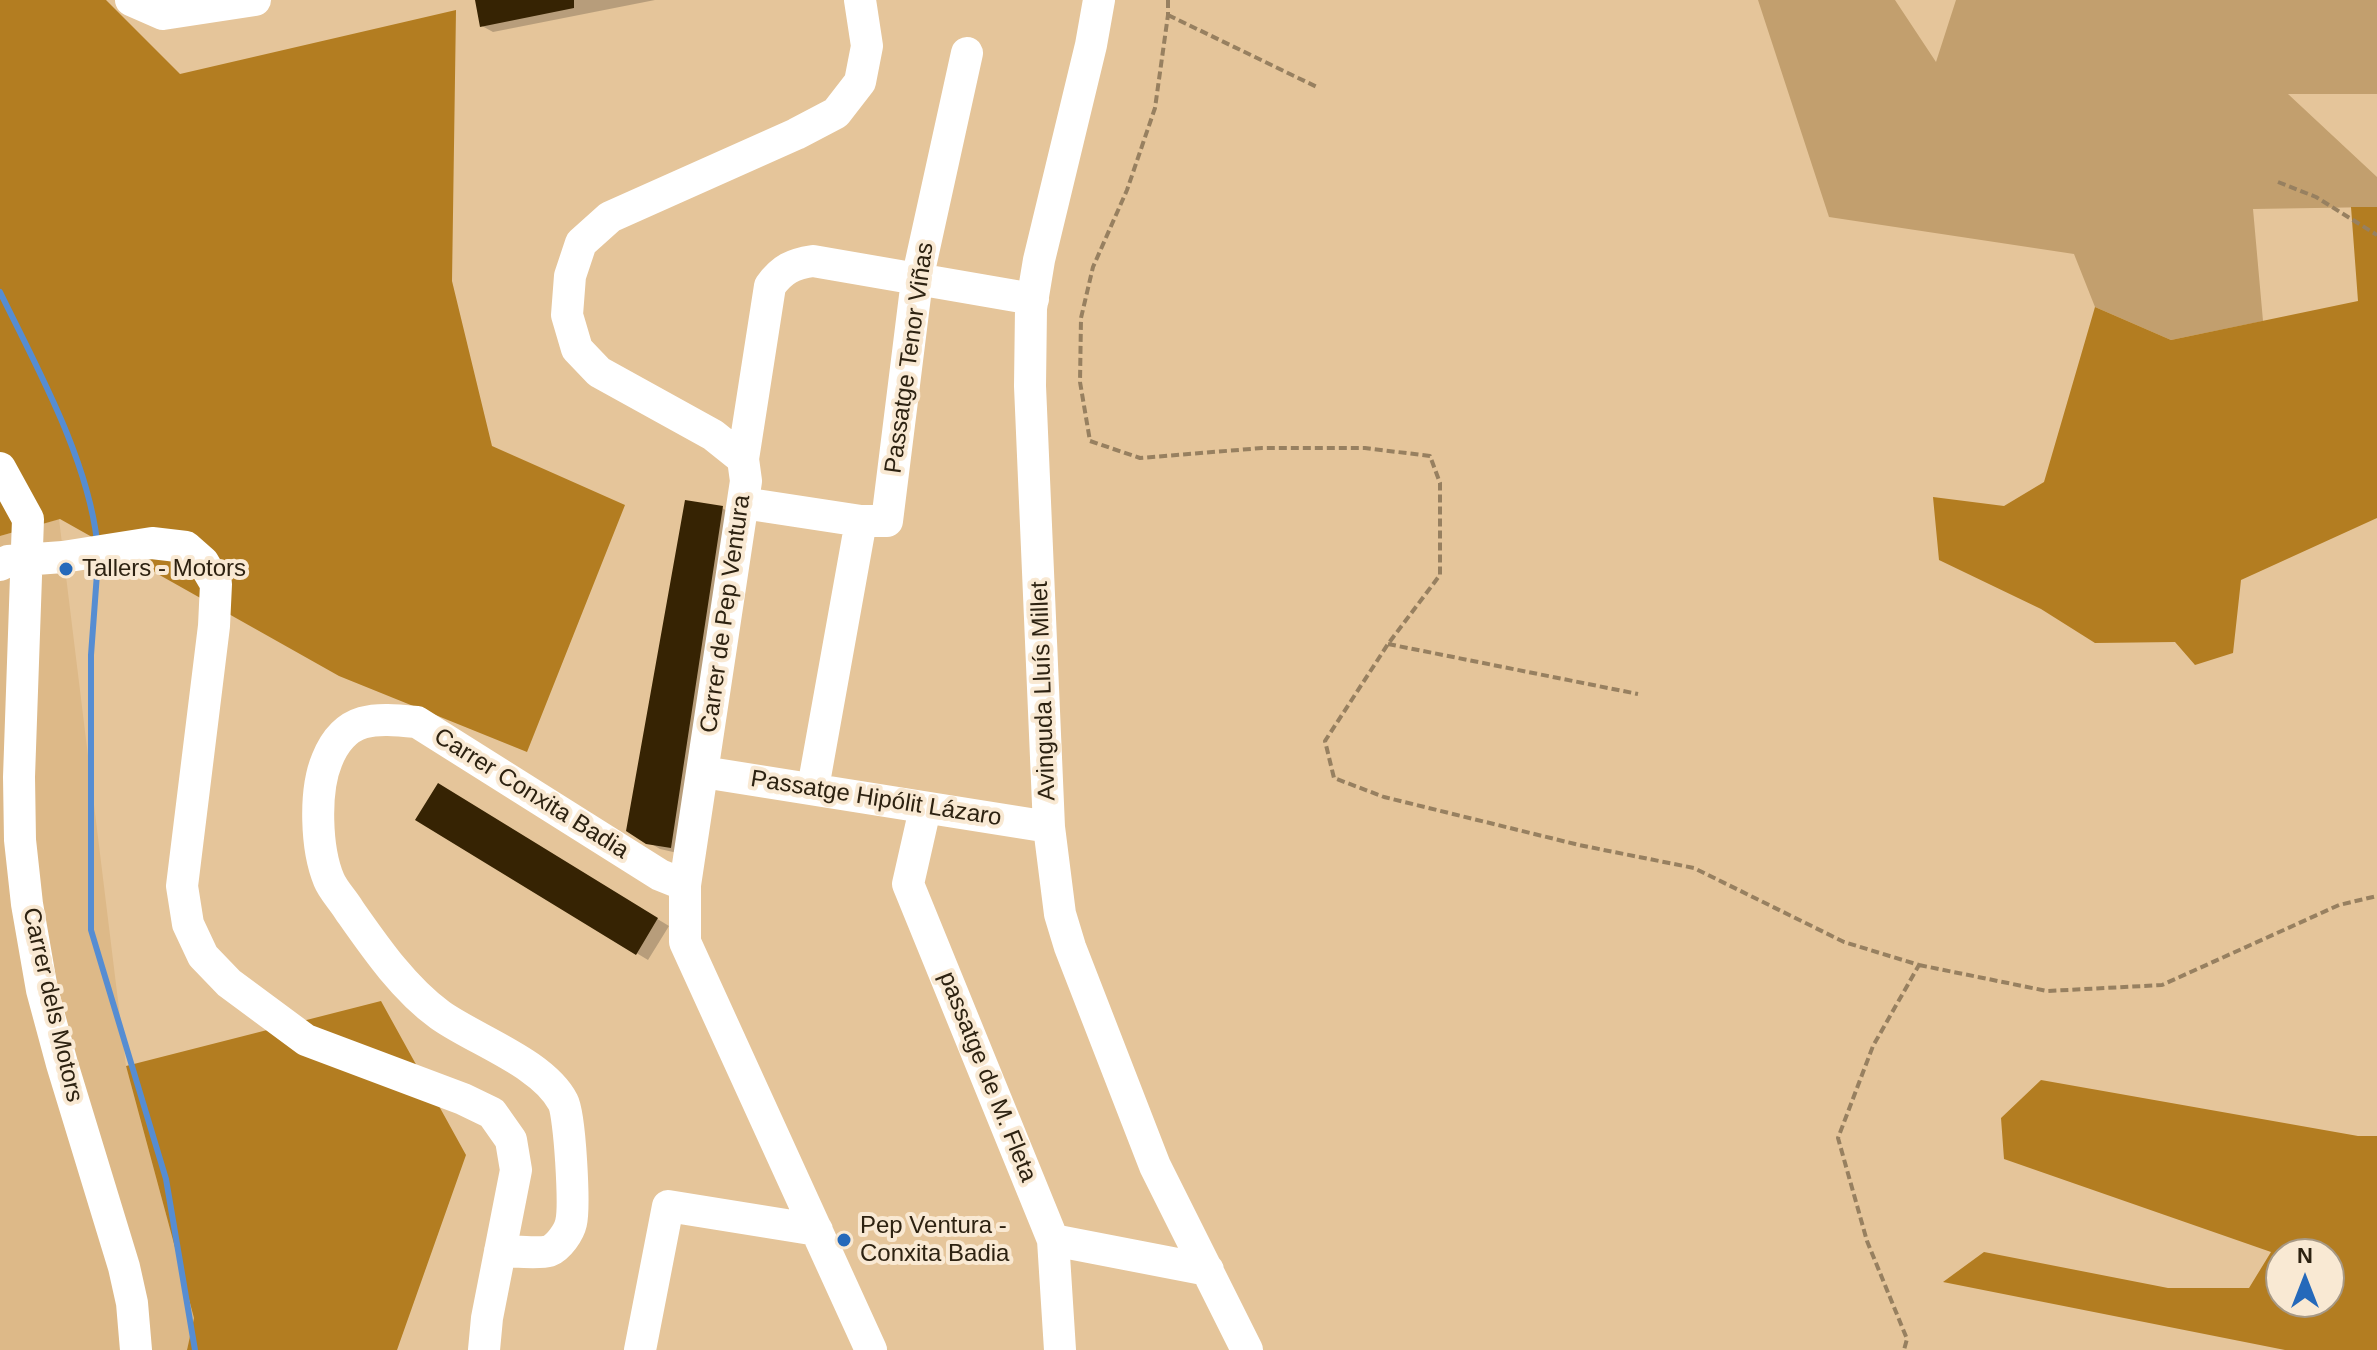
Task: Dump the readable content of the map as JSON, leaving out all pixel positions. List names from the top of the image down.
{
  "streets": {
    "street": [
      "Passatge Tenor Viñas",
      "Carrer de Pep Ventura",
      "Avinguda Lluís Millet",
      "Carrer Conxita Badia",
      "Passatge Hipólit Lázaro",
      "Carrer dels Motors",
      "passatge de M. Fleta"
    ]
  },
  "crossings": [
    ["Carrer de Pep Ventura", "Carrer Conxita Badia"],
    ["Carrer de Pep Ventura", "Passatge Hipólit Lázaro"],
    ["Avinguda Lluís Millet", "Passatge Hipólit Lázaro"],
    ["Passatge Hipólit Lázaro", "passatge de M. Fleta"]
  ],
  "places": ["Tallers - Motors", "Pep Ventura - Conxita Badia"],
  "north": "top"
}
